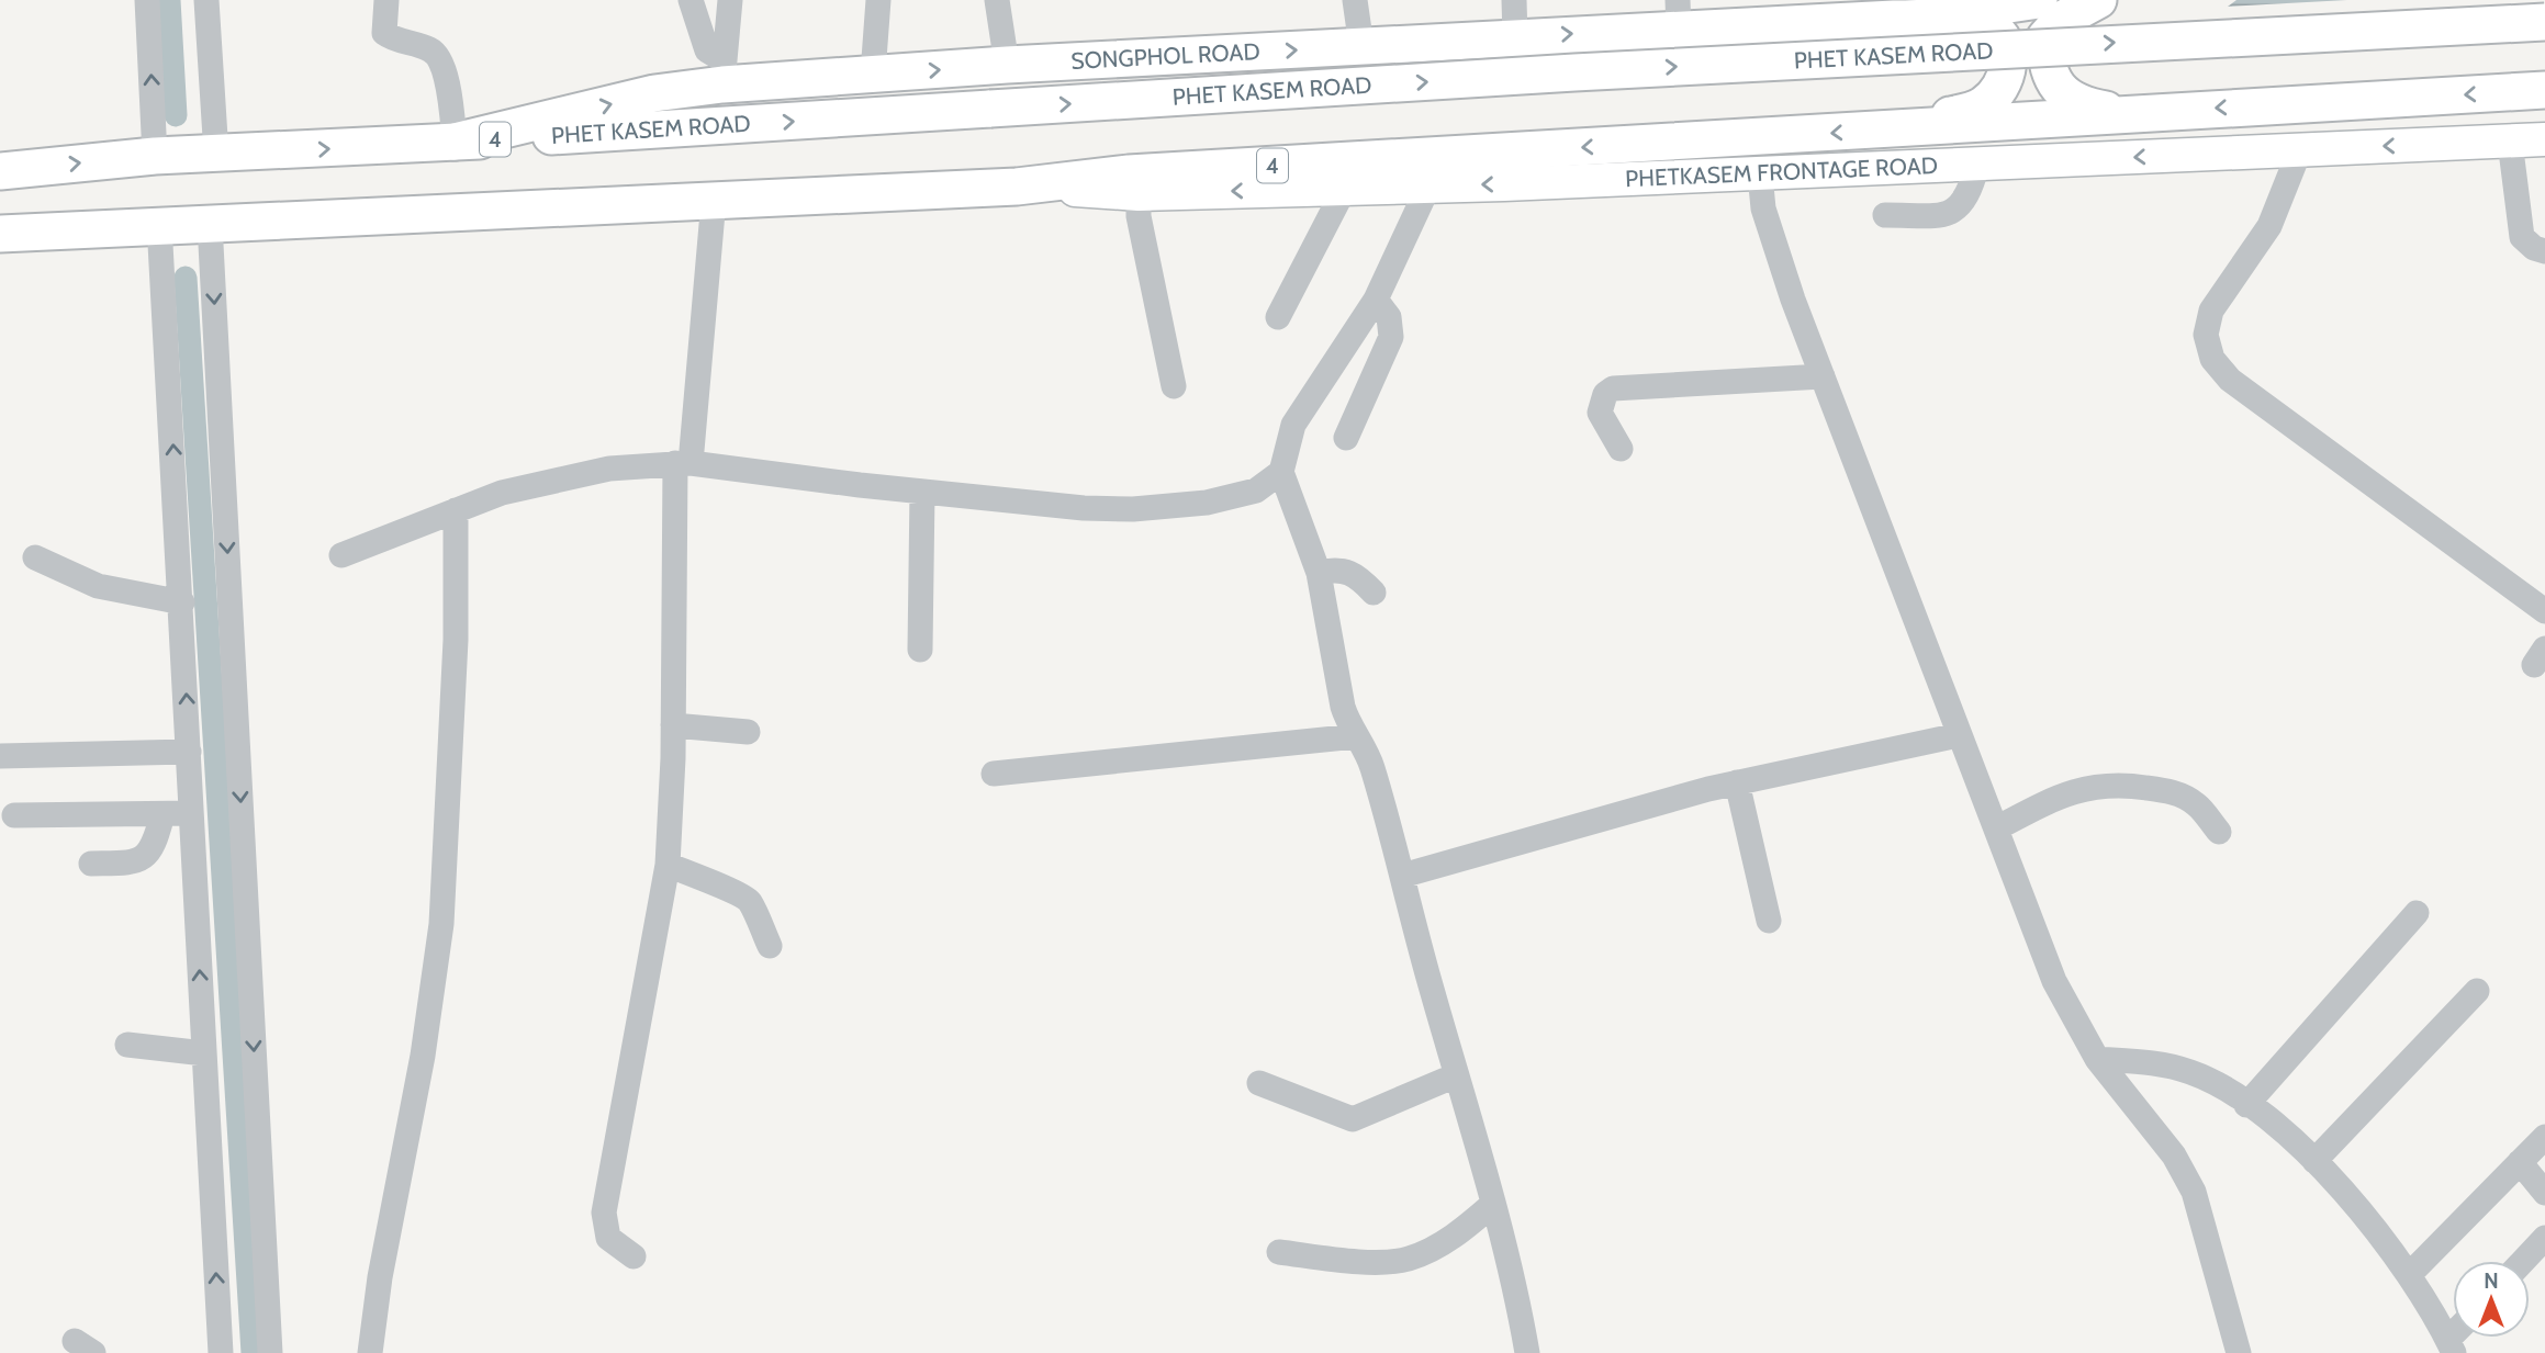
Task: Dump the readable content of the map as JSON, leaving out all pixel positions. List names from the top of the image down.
{
  "streets": {
    "highway": ["PHET KASEM ROAD", "SONGPHOL ROAD", "4"],
    "main road": ["PHETKASEM FRONTAGE ROAD"]
  },
  "crossings": [
    ["PHET KASEM ROAD", "SONGPHOL ROAD"],
    ["4", "PHETKASEM FRONTAGE ROAD"]
  ],
  "one_way": ["PHETKASEM FRONTAGE ROAD"],
  "north": "top"
}
